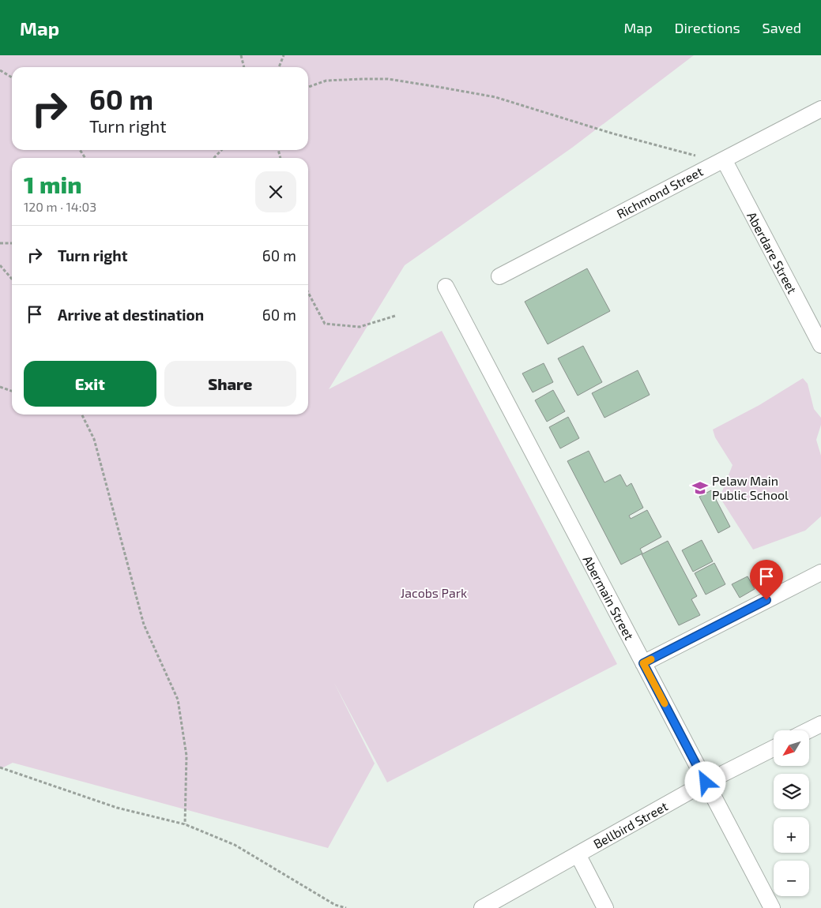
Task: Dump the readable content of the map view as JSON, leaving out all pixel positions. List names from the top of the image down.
{
  "streets": {
    "street": [
      "Richmond Street",
      "Aberdare Street",
      "Abermain Street",
      "Bellbird Street"
    ]
  },
  "crossings": [
    ["Richmond Street", "Aberdare Street"],
    ["Abermain Street", "Bellbird Street"]
  ],
  "parks": ["Jacobs Park"],
  "places": {
    "school or university": ["Pelaw Main Public School"]
  },
  "north": "bottom left",
  "page": {
    "header": "Map",
    "nav": ["Map", "Directions", "Saved"],
    "turn": ["60 m", "Turn right"],
    "heading": ["1 min", "120 m · 14:03"],
    "list": [
      {
        "name": "Turn right",
        "value": "60 m"
      },
      {
        "name": "Arrive at destination",
        "value": "60 m"
      }
    ],
    "buttons": ["Exit", "Share"],
    "map_buttons": ["+", "−"]
  }
}
